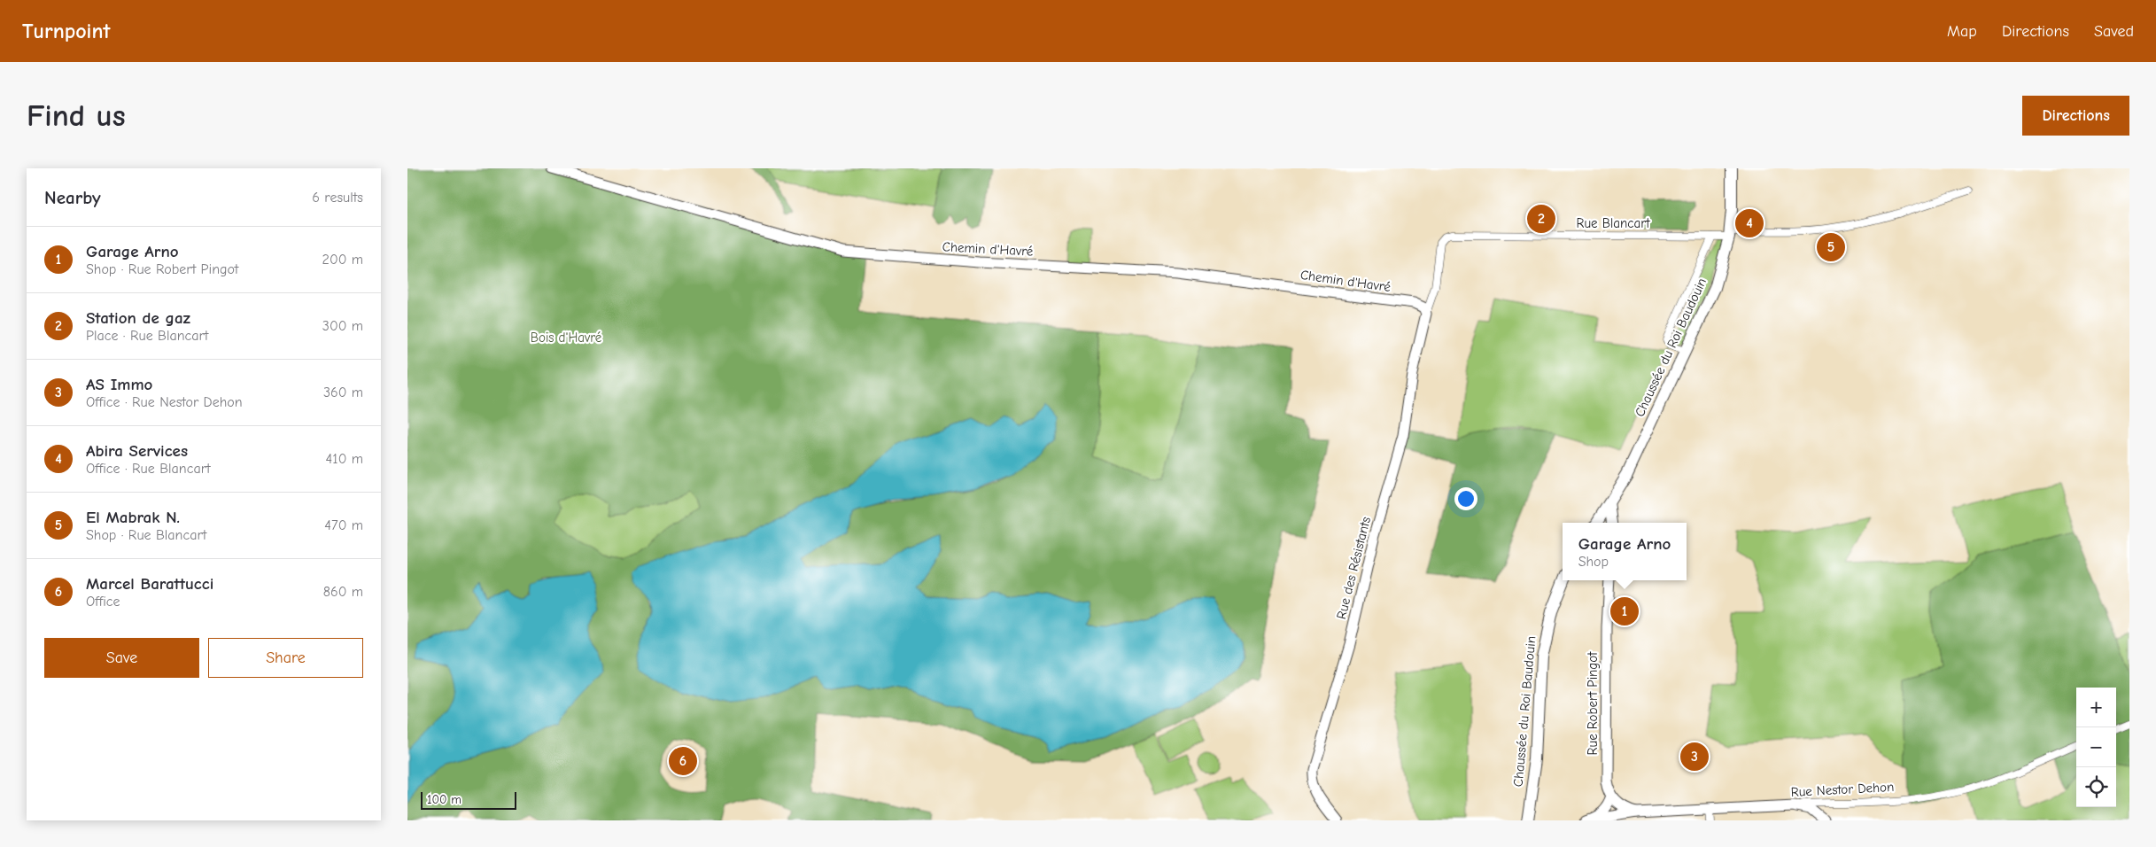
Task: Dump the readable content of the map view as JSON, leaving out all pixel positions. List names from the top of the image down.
{
  "streets": {
    "main road": ["Chaussée du Roi Baudouin"],
    "street": [
      "Rue Blancart",
      "Chemin d'Havré",
      "Rue des Résistants",
      "Rue Robert Pingot",
      "Rue Nestor Dehon"
    ]
  },
  "crossings": [
    ["Rue Blancart", "Chemin d'Havré"],
    ["Rue Blancart", "Chaussée du Roi Baudouin"],
    ["Rue Blancart", "Rue des Résistants"],
    ["Chemin d'Havré", "Rue des Résistants"]
  ],
  "parks": ["Bois d'Havré"],
  "scale_bar": "100 m",
  "page": {
    "header": "Turnpoint",
    "nav": ["Map", "Directions", "Saved"],
    "buttons": [
      "Directions",
      ["Save", "Share"]
    ],
    "title": "Find us",
    "heading": ["Nearby", "6 results"],
    "pins": [
      "2",
      "4",
      "5",
      "1",
      "3",
      "6"
    ],
    "list": [
      {
        "mark": "1",
        "name": "Garage Arno",
        "note": "Shop · Rue Robert Pingot",
        "value": "200 m"
      },
      {
        "mark": "2",
        "name": "Station de gaz",
        "note": "Place · Rue Blancart",
        "value": "300 m"
      },
      {
        "mark": "3",
        "name": "AS Immo",
        "note": "Office · Rue Nestor Dehon",
        "value": "360 m"
      },
      {
        "mark": "4",
        "name": "Abira Services",
        "note": "Office · Rue Blancart",
        "value": "410 m"
      },
      {
        "mark": "5",
        "name": "El Mabrak N.",
        "note": "Shop · Rue Blancart",
        "value": "470 m"
      },
      {
        "mark": "6",
        "name": "Marcel Barattucci",
        "note": "Office",
        "value": "860 m"
      }
    ],
    "popup": ["Garage Arno", "Shop"],
    "map_buttons": ["+", "−"],
    "scale": "100 m"
  }
}
